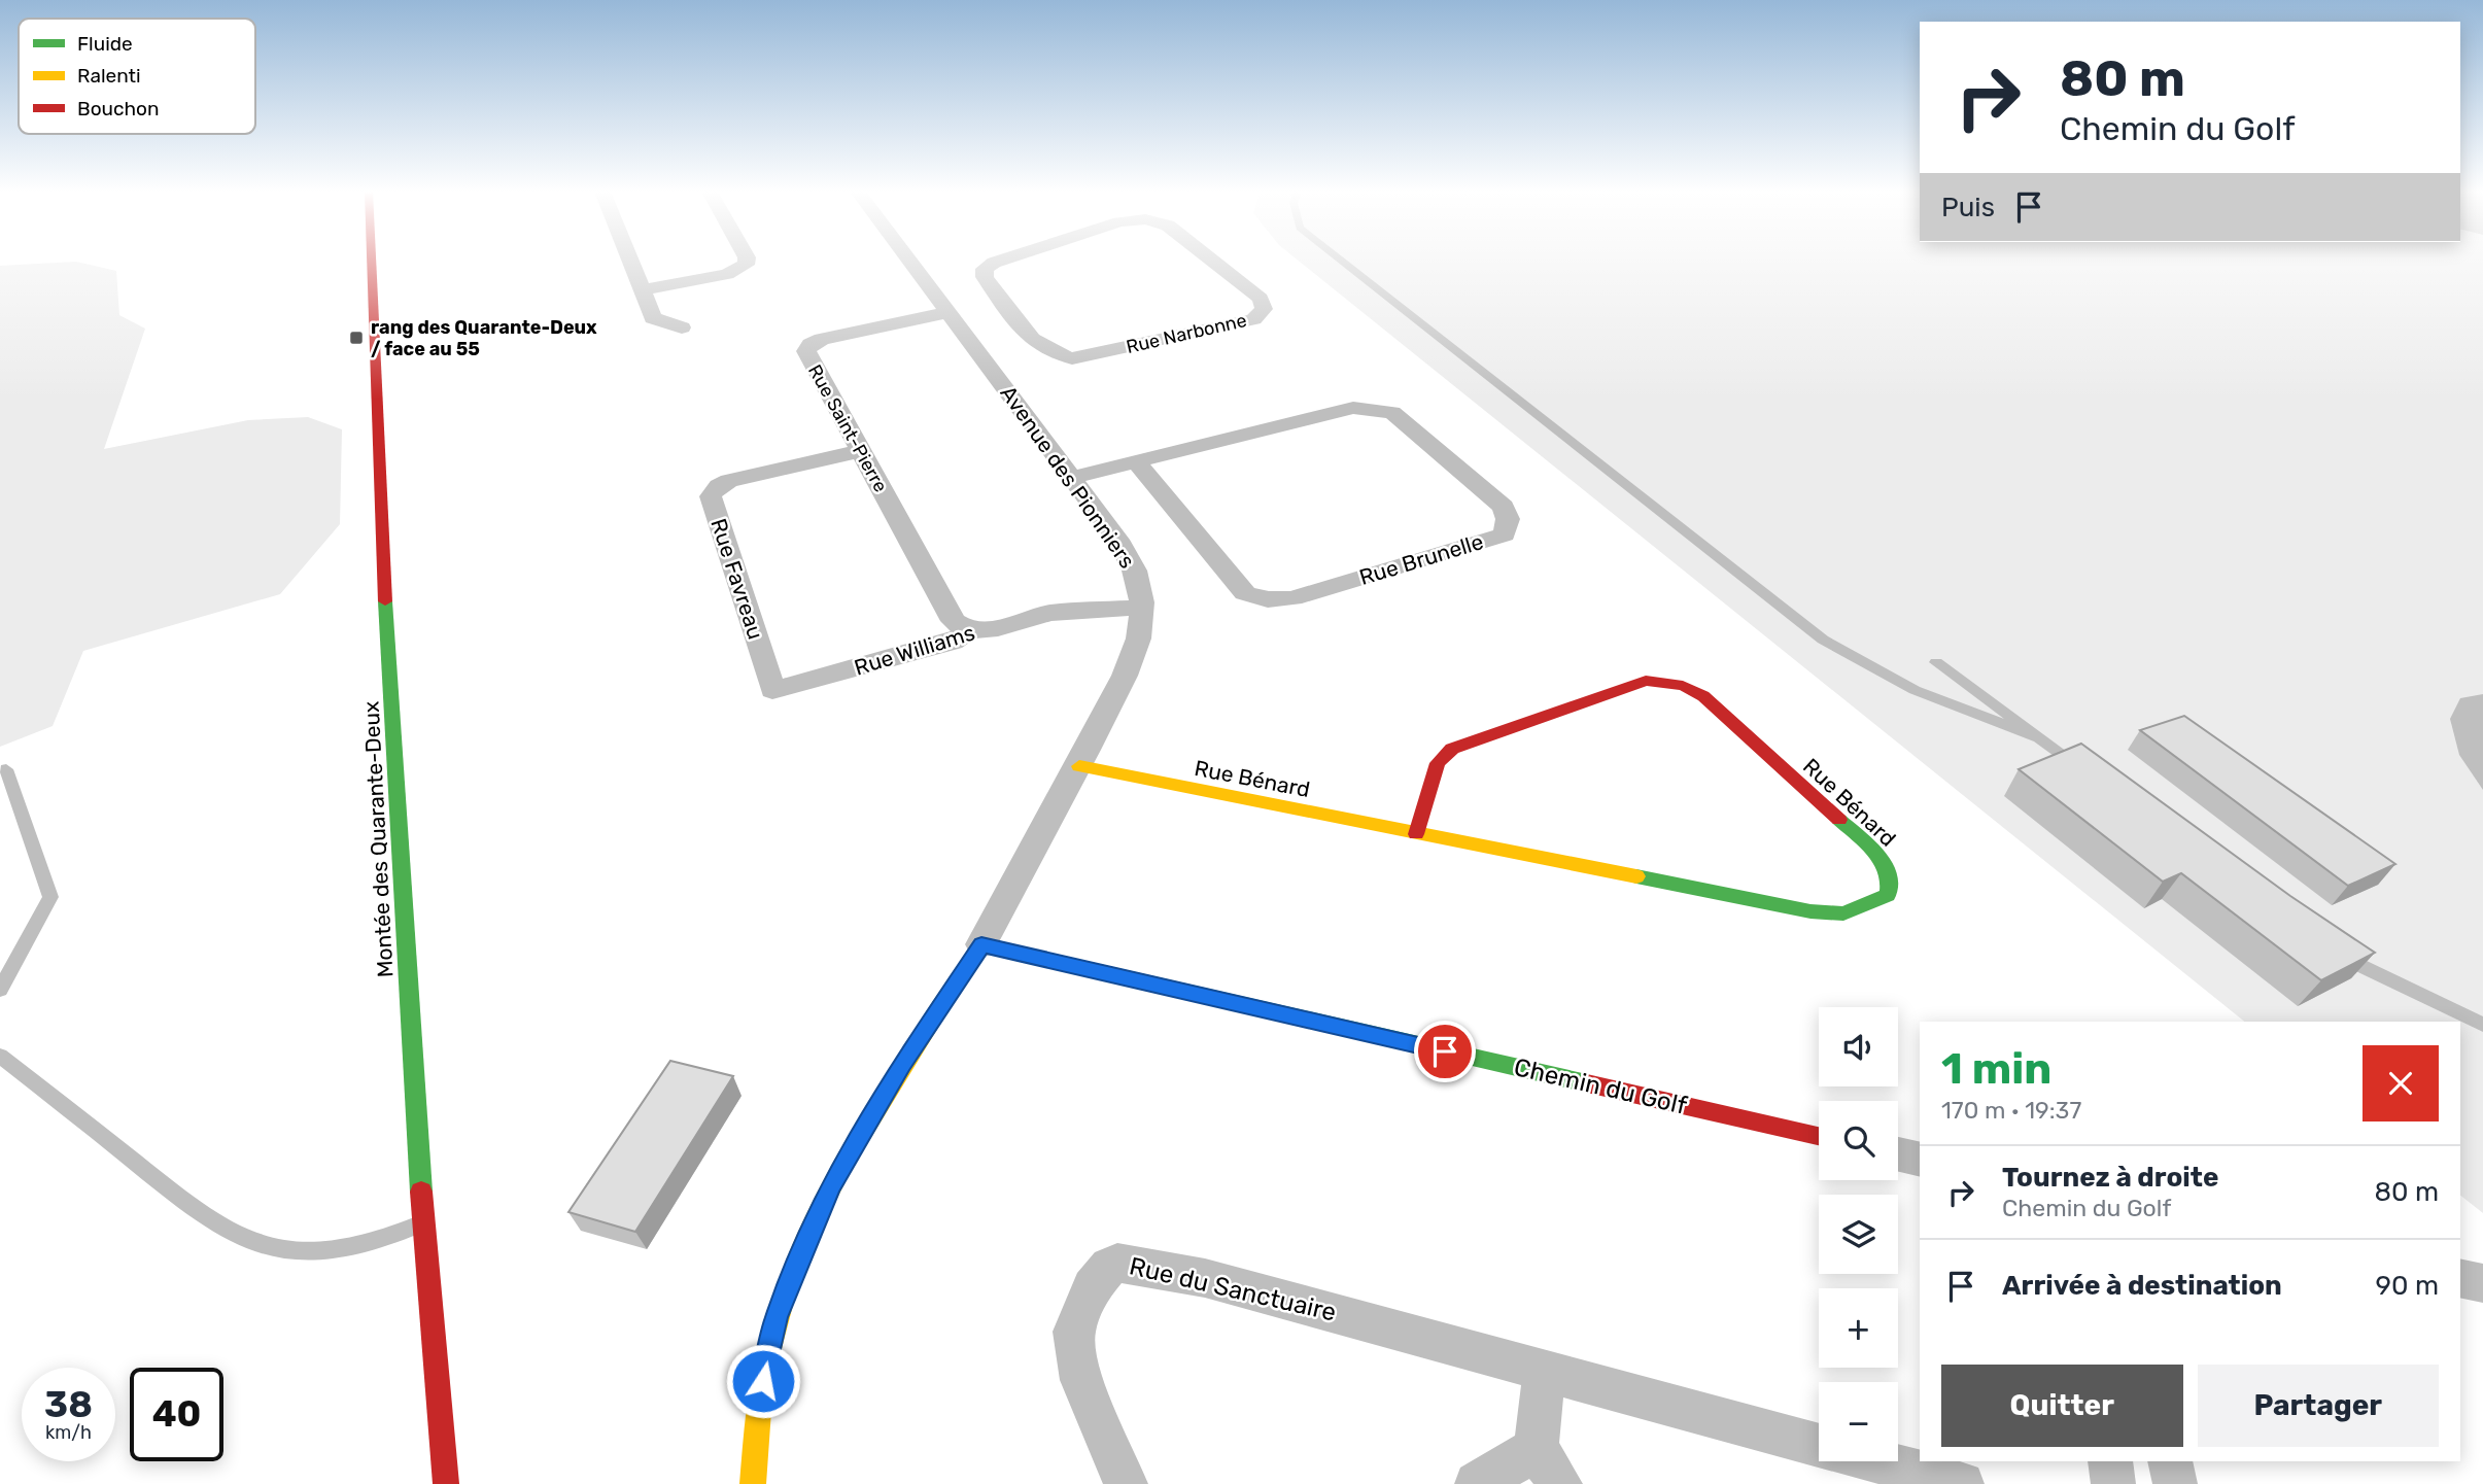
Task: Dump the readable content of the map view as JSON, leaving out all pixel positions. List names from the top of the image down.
{
  "streets": {
    "street": [
      "Rue Narbonne",
      "Rue Saint-Pierre",
      "Avenue des Pionniers",
      "Rue Brunelle",
      "Rue Favreau",
      "Rue Williams",
      "Rue Bénard",
      "Montée des Quarante-Deux",
      "Chemin du Golf",
      "Rue du Sanctuaire"
    ]
  },
  "crossings": [
    ["Rue Saint-Pierre", "Avenue des Pionniers"],
    ["Rue Saint-Pierre", "Rue Favreau"],
    ["Rue Saint-Pierre", "Rue Williams"],
    ["Avenue des Pionniers", "Rue Brunelle"],
    ["Avenue des Pionniers", "Rue Williams"],
    ["Avenue des Pionniers", "Rue Bénard"],
    ["Avenue des Pionniers", "Chemin du Golf"],
    ["Rue Favreau", "Rue Williams"]
  ],
  "places": {
    "transit": ["rang des Quarante-Deux / face au 55"]
  },
  "legend": ["Fluide", "Ralenti", "Bouchon"],
  "page": {
    "turn": ["80 m", "Chemin du Golf"],
    "then": "Puis",
    "map_buttons": ["+", "−"],
    "heading": ["1 min", "170 m · 19:37"],
    "list": [
      {
        "name": "Tournez à droite",
        "note": "Chemin du Golf",
        "value": "80 m"
      },
      {
        "name": "Arrivée à destination",
        "value": "90 m"
      }
    ],
    "buttons": ["Quitter", "Partager"],
    "speed": "38 km/h",
    "limit": "40"
  }
}
